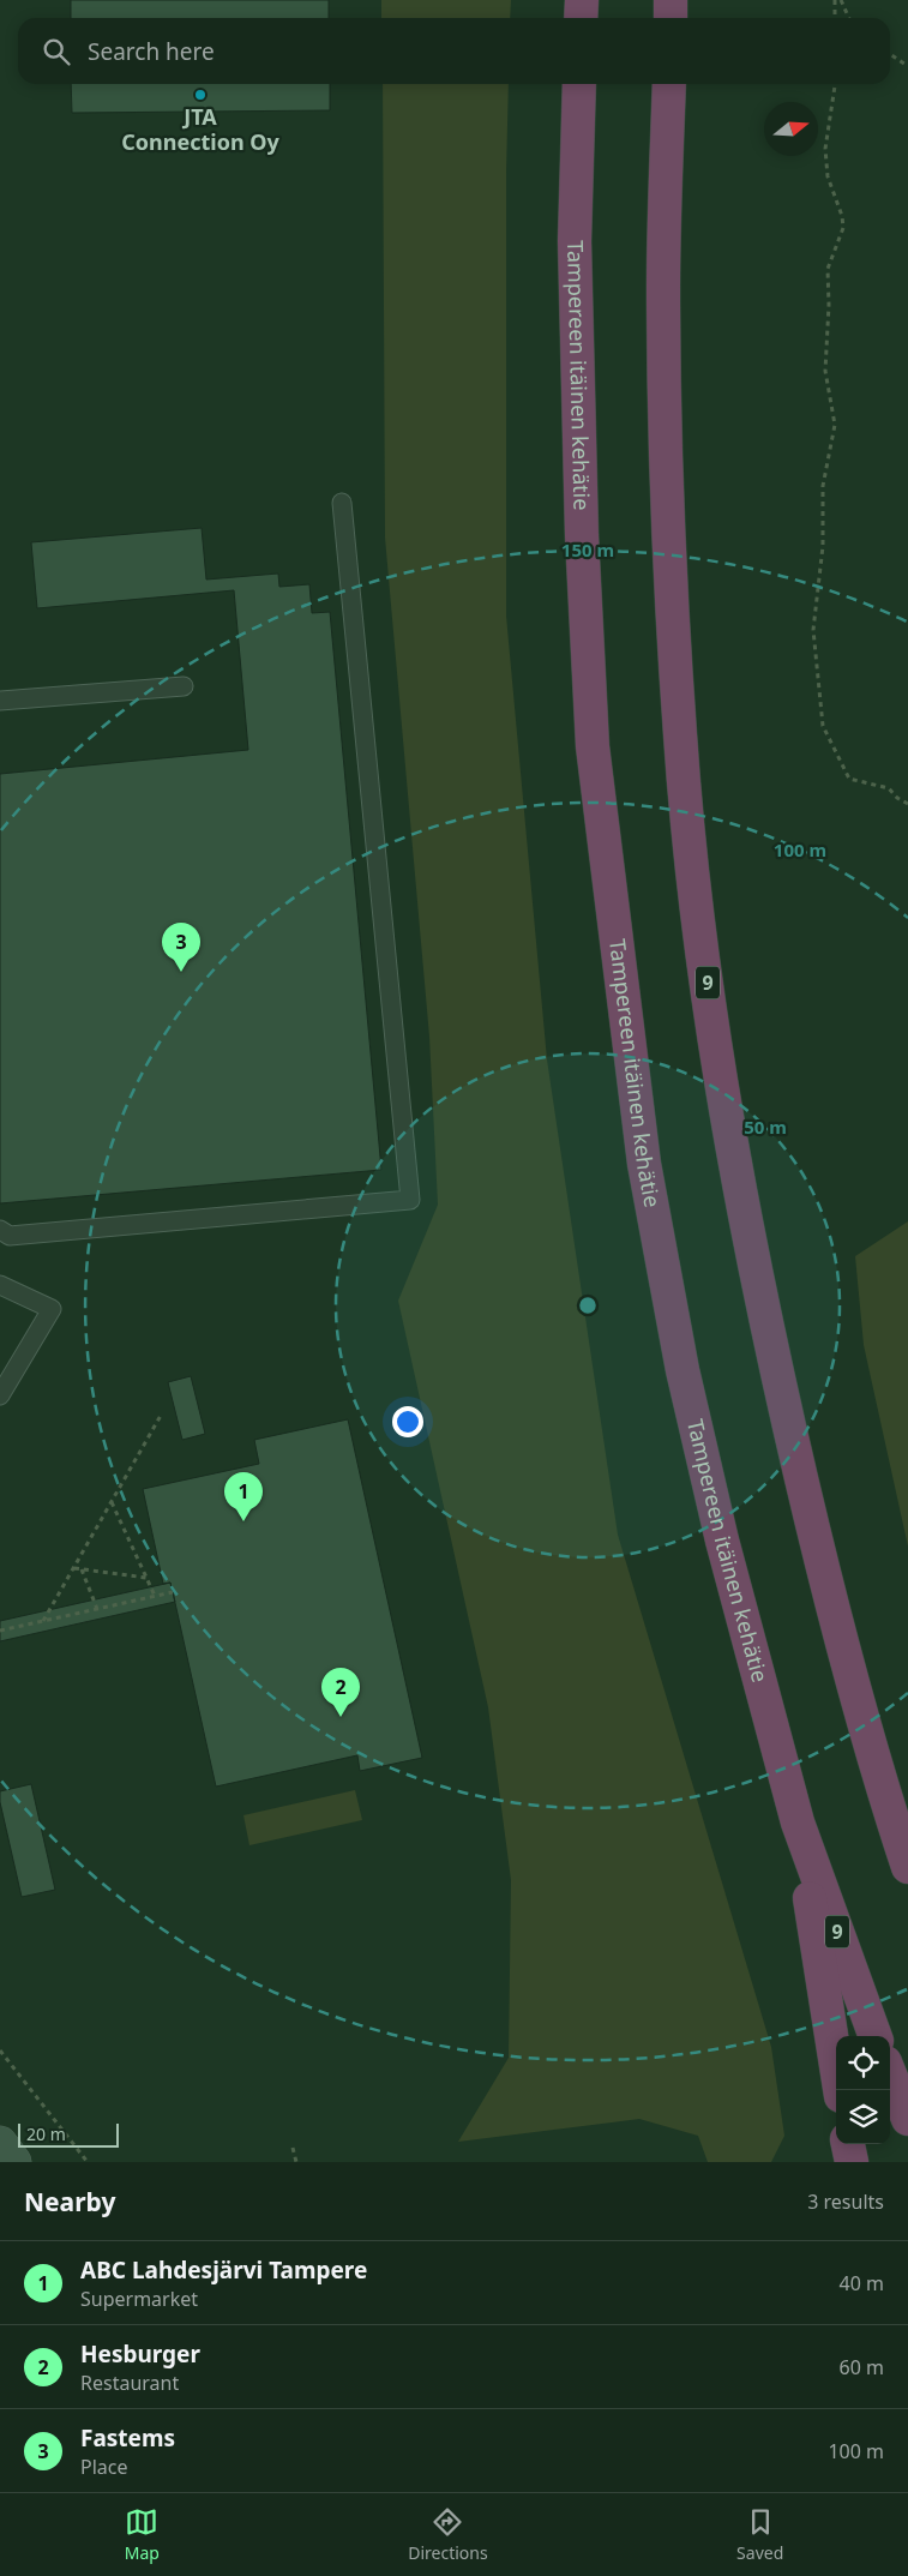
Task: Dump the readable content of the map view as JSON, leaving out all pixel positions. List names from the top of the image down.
{
  "streets": {
    "highway": ["Tampereen itäinen kehätie", "9"]
  },
  "places": ["JTA Connection Oy"],
  "scale_bar": "20 m",
  "north": "right",
  "page": {
    "search": "Search here",
    "pins": ["3", "1", "2"],
    "scale": "20 m",
    "heading": ["Nearby", "3 results"],
    "list": [
      {
        "mark": "1",
        "name": "ABC Lahdesjärvi Tampere",
        "note": "Supermarket",
        "value": "40 m"
      },
      {
        "mark": "2",
        "name": "Hesburger",
        "note": "Restaurant",
        "value": "60 m"
      },
      {
        "mark": "3",
        "name": "Fastems",
        "note": "Place",
        "value": "100 m"
      }
    ],
    "nav": ["Map", "Directions", "Saved"]
  },
  "rings": ["150 m", "100 m", "50 m"]
}
